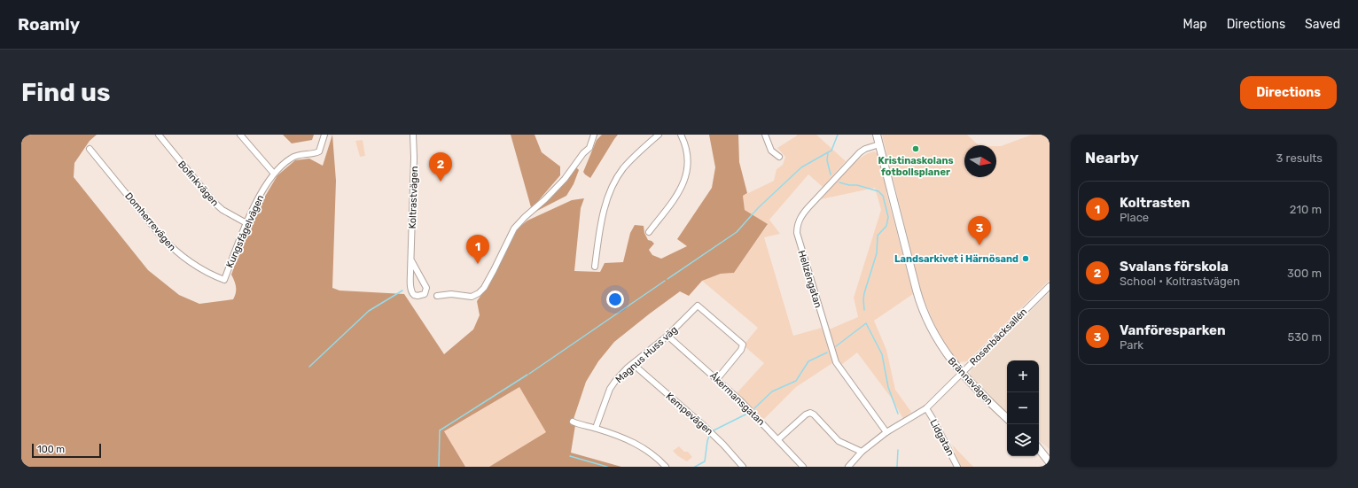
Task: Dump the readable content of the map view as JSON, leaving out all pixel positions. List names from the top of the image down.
{
  "streets": {
    "street": [
      "Bofinkvägen",
      "Koltrastvägen",
      "Domherrevägen",
      "Kungsfågelvägen",
      "Hellzéngatan",
      "Rosenbäcksallén",
      "Magnus Huss väg",
      "Brännavägen",
      "Åkermansgatan",
      "Kempevägen",
      "Lidgatan"
    ]
  },
  "crossings": [
    ["Bofinkvägen", "Kungsfågelvägen"],
    ["Domherrevägen", "Kungsfågelvägen"],
    ["Hellzéngatan", "Rosenbäcksallén"],
    ["Hellzéngatan", "Brännavägen"],
    ["Rosenbäcksallén", "Brännavägen"],
    ["Rosenbäcksallén", "Lidgatan"],
    ["Magnus Huss väg", "Åkermansgatan"],
    ["Magnus Huss väg", "Kempevägen"]
  ],
  "places": ["Kristinaskolans fotbollsplaner", "Landsarkivet i Härnösand"],
  "scale_bar": "100 m",
  "north": "right",
  "page": {
    "header": "Roamly",
    "nav": ["Map", "Directions", "Saved"],
    "buttons": "Directions",
    "title": "Find us",
    "heading": ["Nearby", "3 results"],
    "pins": ["2", "3", "1"],
    "list": [
      {
        "mark": "1",
        "name": "Koltrasten",
        "note": "Place",
        "value": "210 m"
      },
      {
        "mark": "2",
        "name": "Svalans förskola",
        "note": "School · Koltrastvägen",
        "value": "300 m"
      },
      {
        "mark": "3",
        "name": "Vanföresparken",
        "note": "Park",
        "value": "530 m"
      }
    ],
    "map_buttons": ["+", "−"],
    "scale": "100 m"
  }
}
